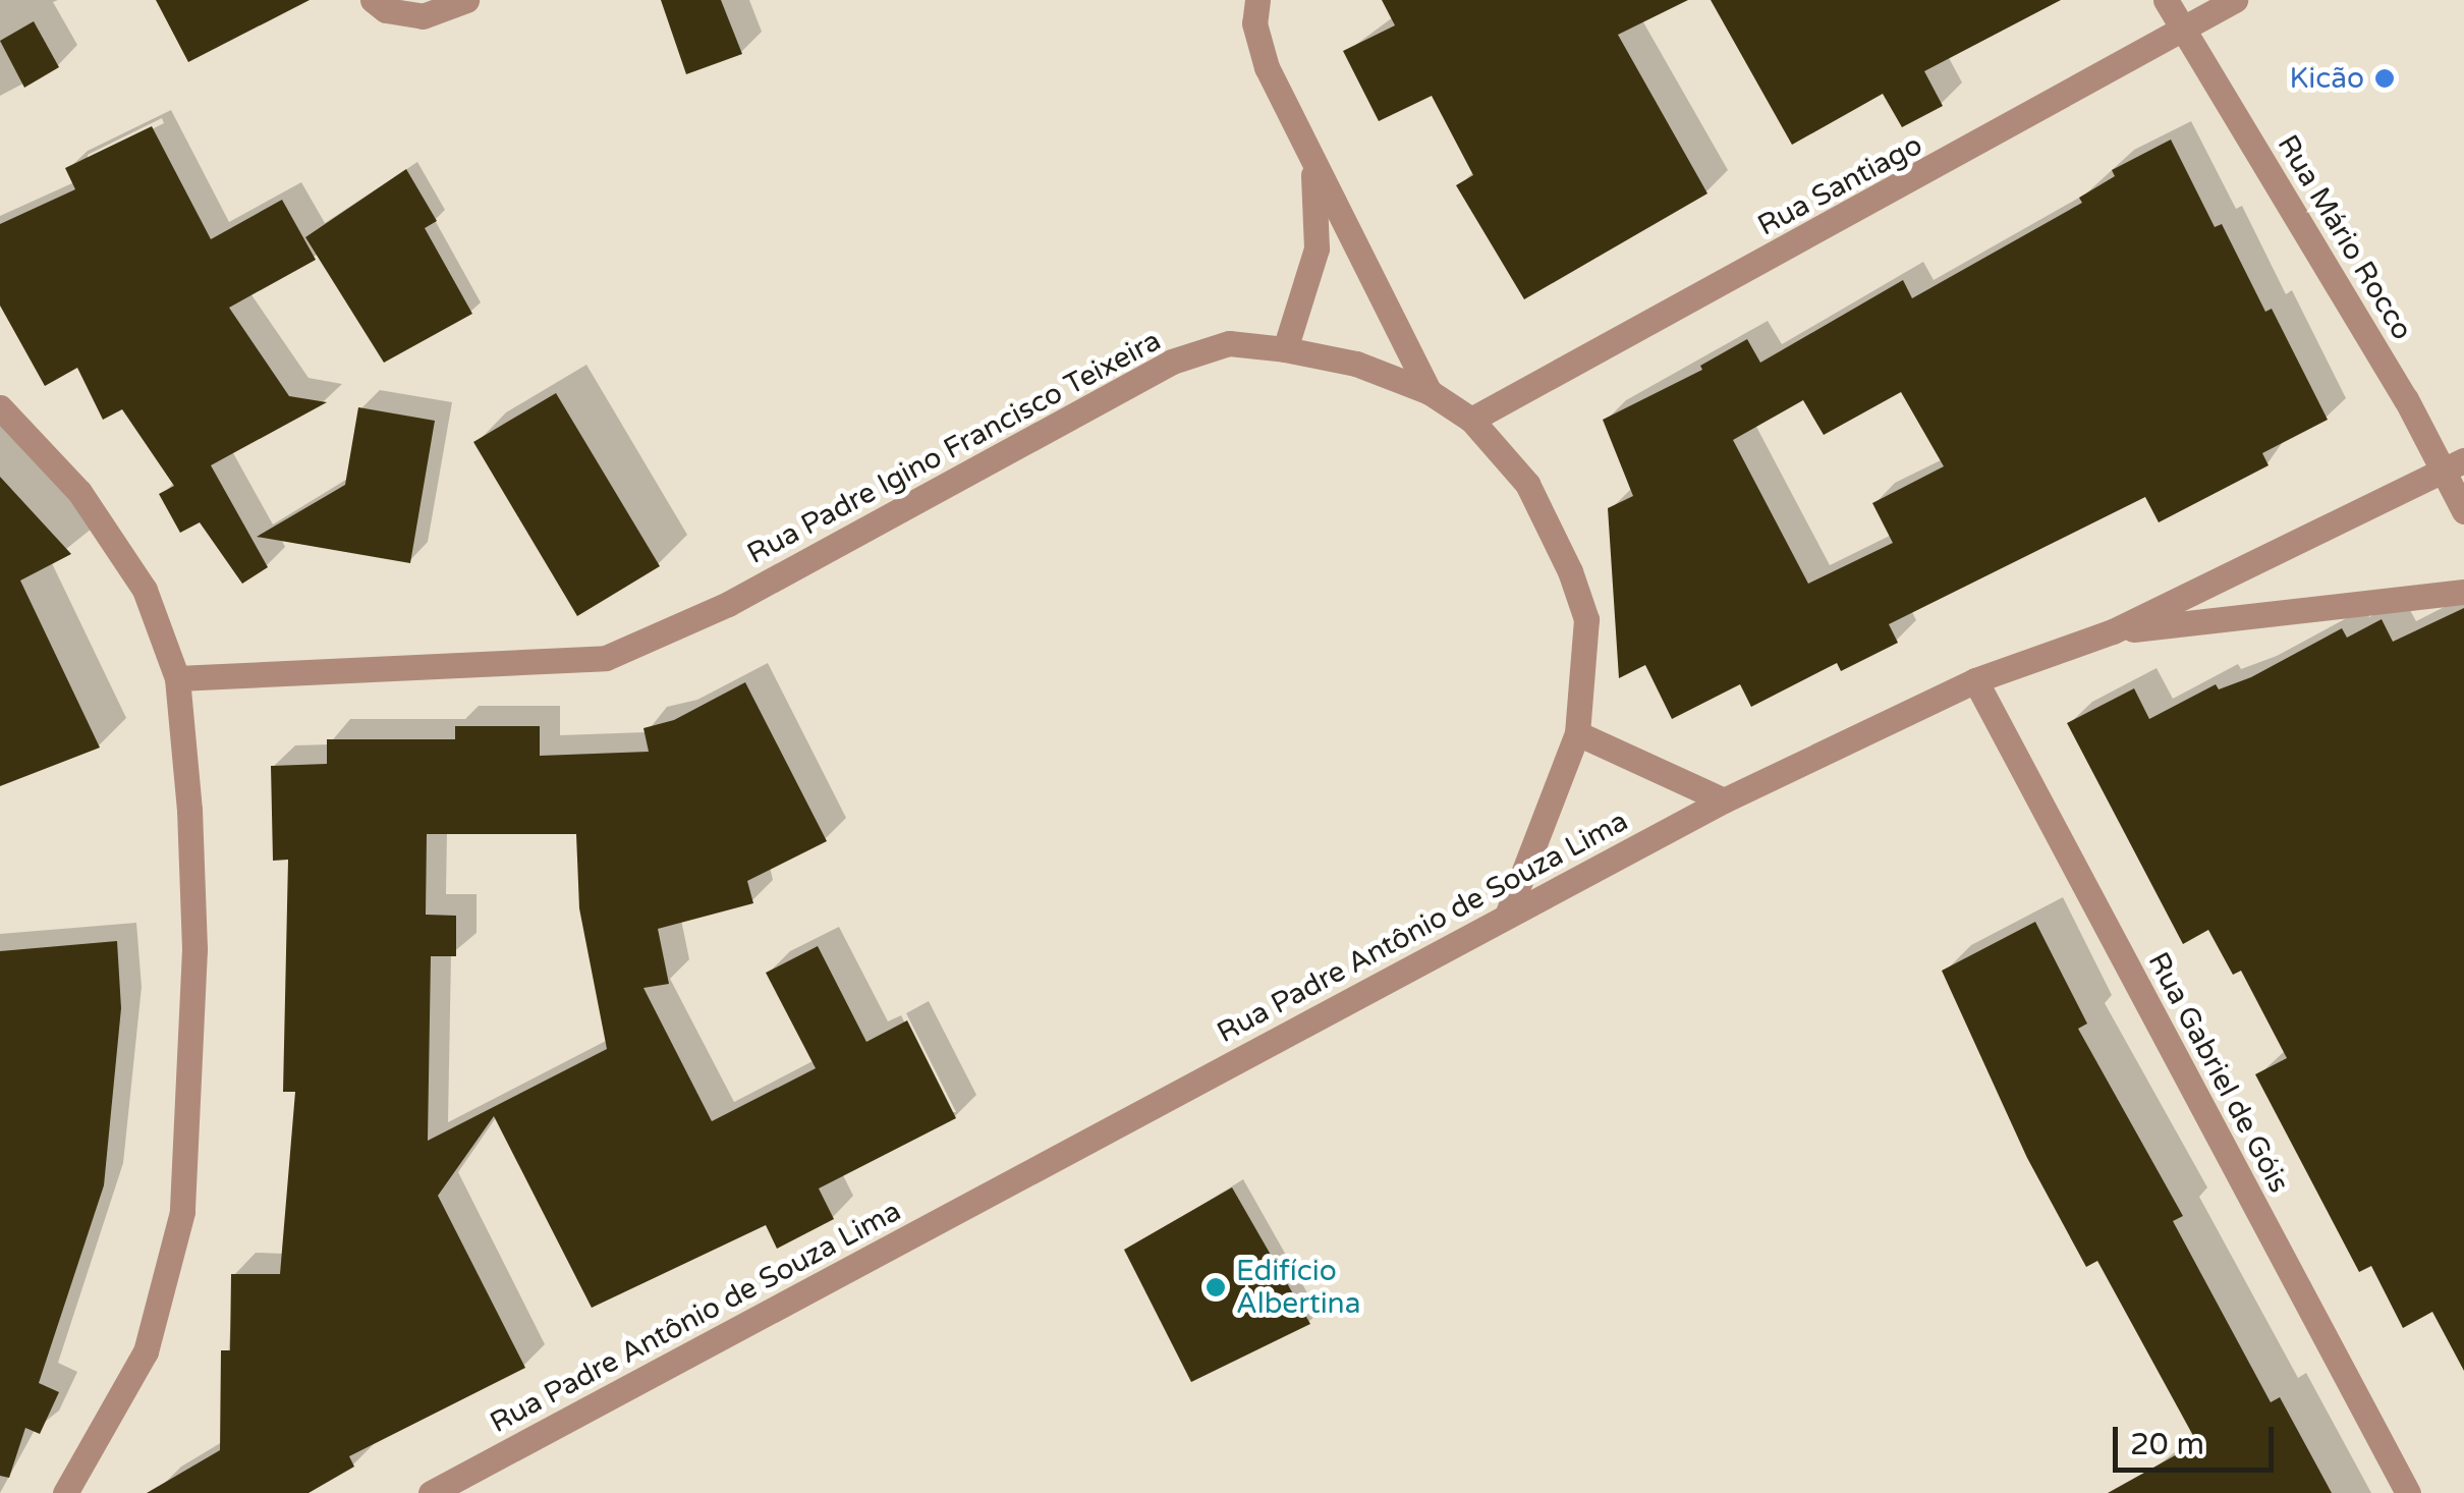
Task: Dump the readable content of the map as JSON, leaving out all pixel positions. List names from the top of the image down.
{
  "streets": {
    "street": [
      "Rua Santiago",
      "Rua Mário Rocco",
      "Rua Padre Igino Francisco Teixeira",
      "Rua Padre Antônio de Souza Lima",
      "Rua Gabriel de Góis"
    ]
  },
  "crossings": [
    ["Rua Santiago", "Rua Mário Rocco"],
    ["Rua Santiago", "Rua Padre Igino Francisco Teixeira"],
    ["Rua Mário Rocco", "Rua Padre Antônio de Souza Lima"],
    ["Rua Padre Igino Francisco Teixeira", "Rua Padre Antônio de Souza Lima"],
    ["Rua Padre Antônio de Souza Lima", "Rua Gabriel de Góis"]
  ],
  "places": ["Kicão", "Edifício Albertina"],
  "scale_bar": "20 m"
}
